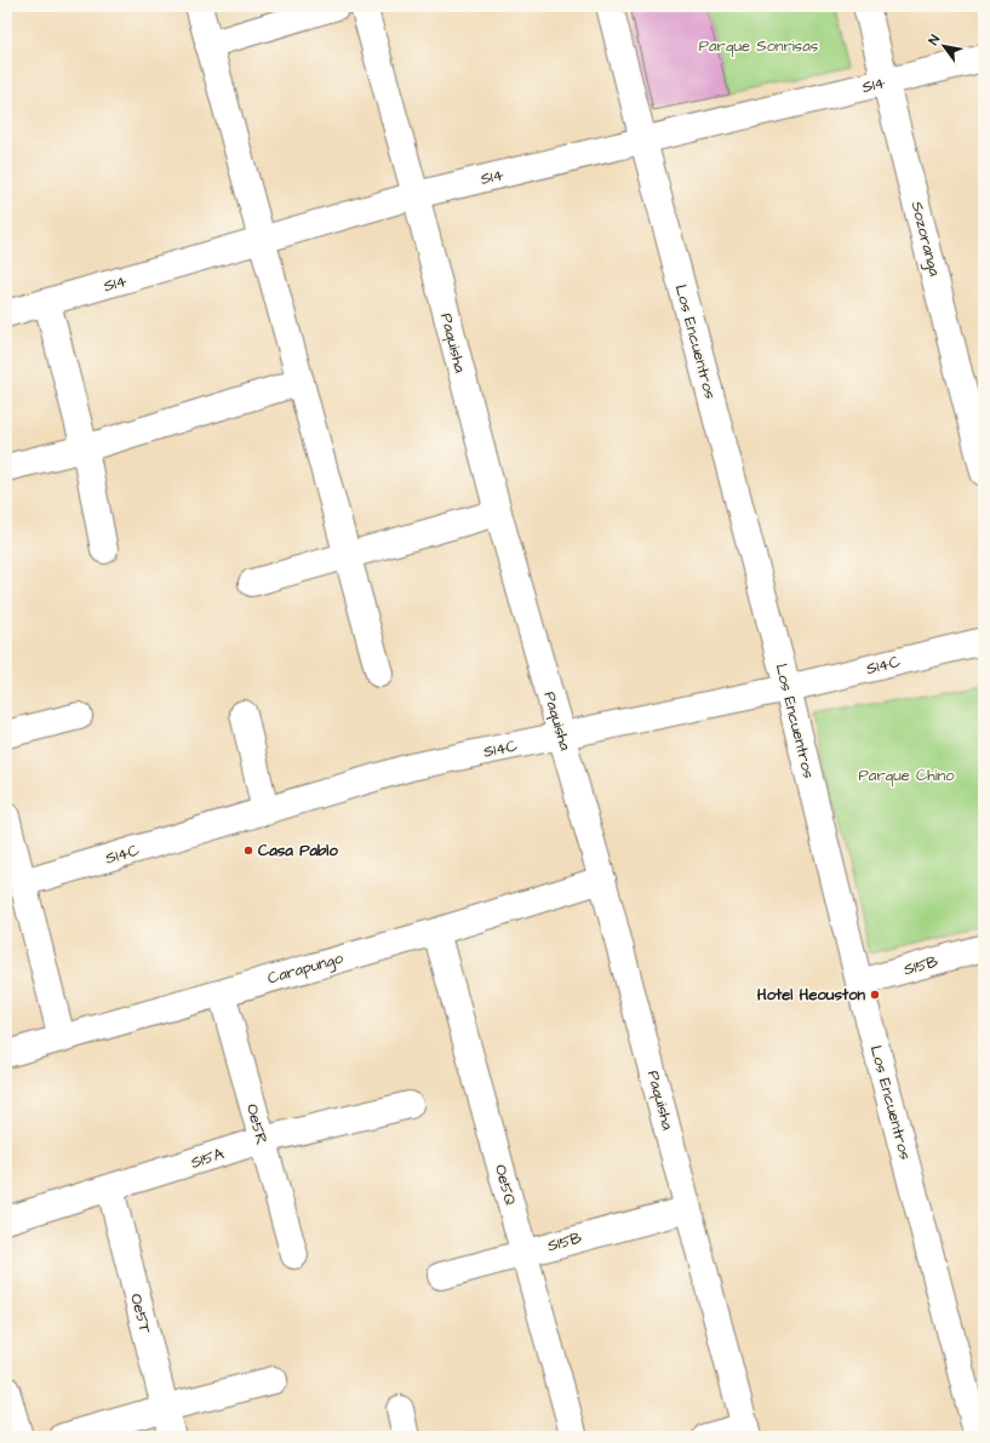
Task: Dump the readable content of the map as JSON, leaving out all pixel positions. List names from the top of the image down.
{
  "streets": {
    "street": [
      "S14",
      "Sozoranga",
      "Los Encuentros",
      "Paquisha",
      "S14C",
      "S15B",
      "Carapungo",
      "Oe5R",
      "S15A",
      "Oe5Q",
      "Oe5T"
    ]
  },
  "crossings": [
    ["S14", "Sozoranga"],
    ["S14", "Los Encuentros"],
    ["S14", "Paquisha"],
    ["Los Encuentros", "S14C"],
    ["Los Encuentros", "S15B"],
    ["Paquisha", "S14C"],
    ["Paquisha", "S15B"],
    ["Paquisha", "Carapungo"],
    ["S15B", "Oe5Q"],
    ["Carapungo", "Oe5R"],
    ["Carapungo", "Oe5Q"],
    ["Oe5R", "S15A"],
    ["S15A", "Oe5T"]
  ],
  "parks": ["Parque Sonrisas", "Parque Chino"],
  "places": ["Casa Pablo", "Hotel Heouston"],
  "north": "top left"
}
